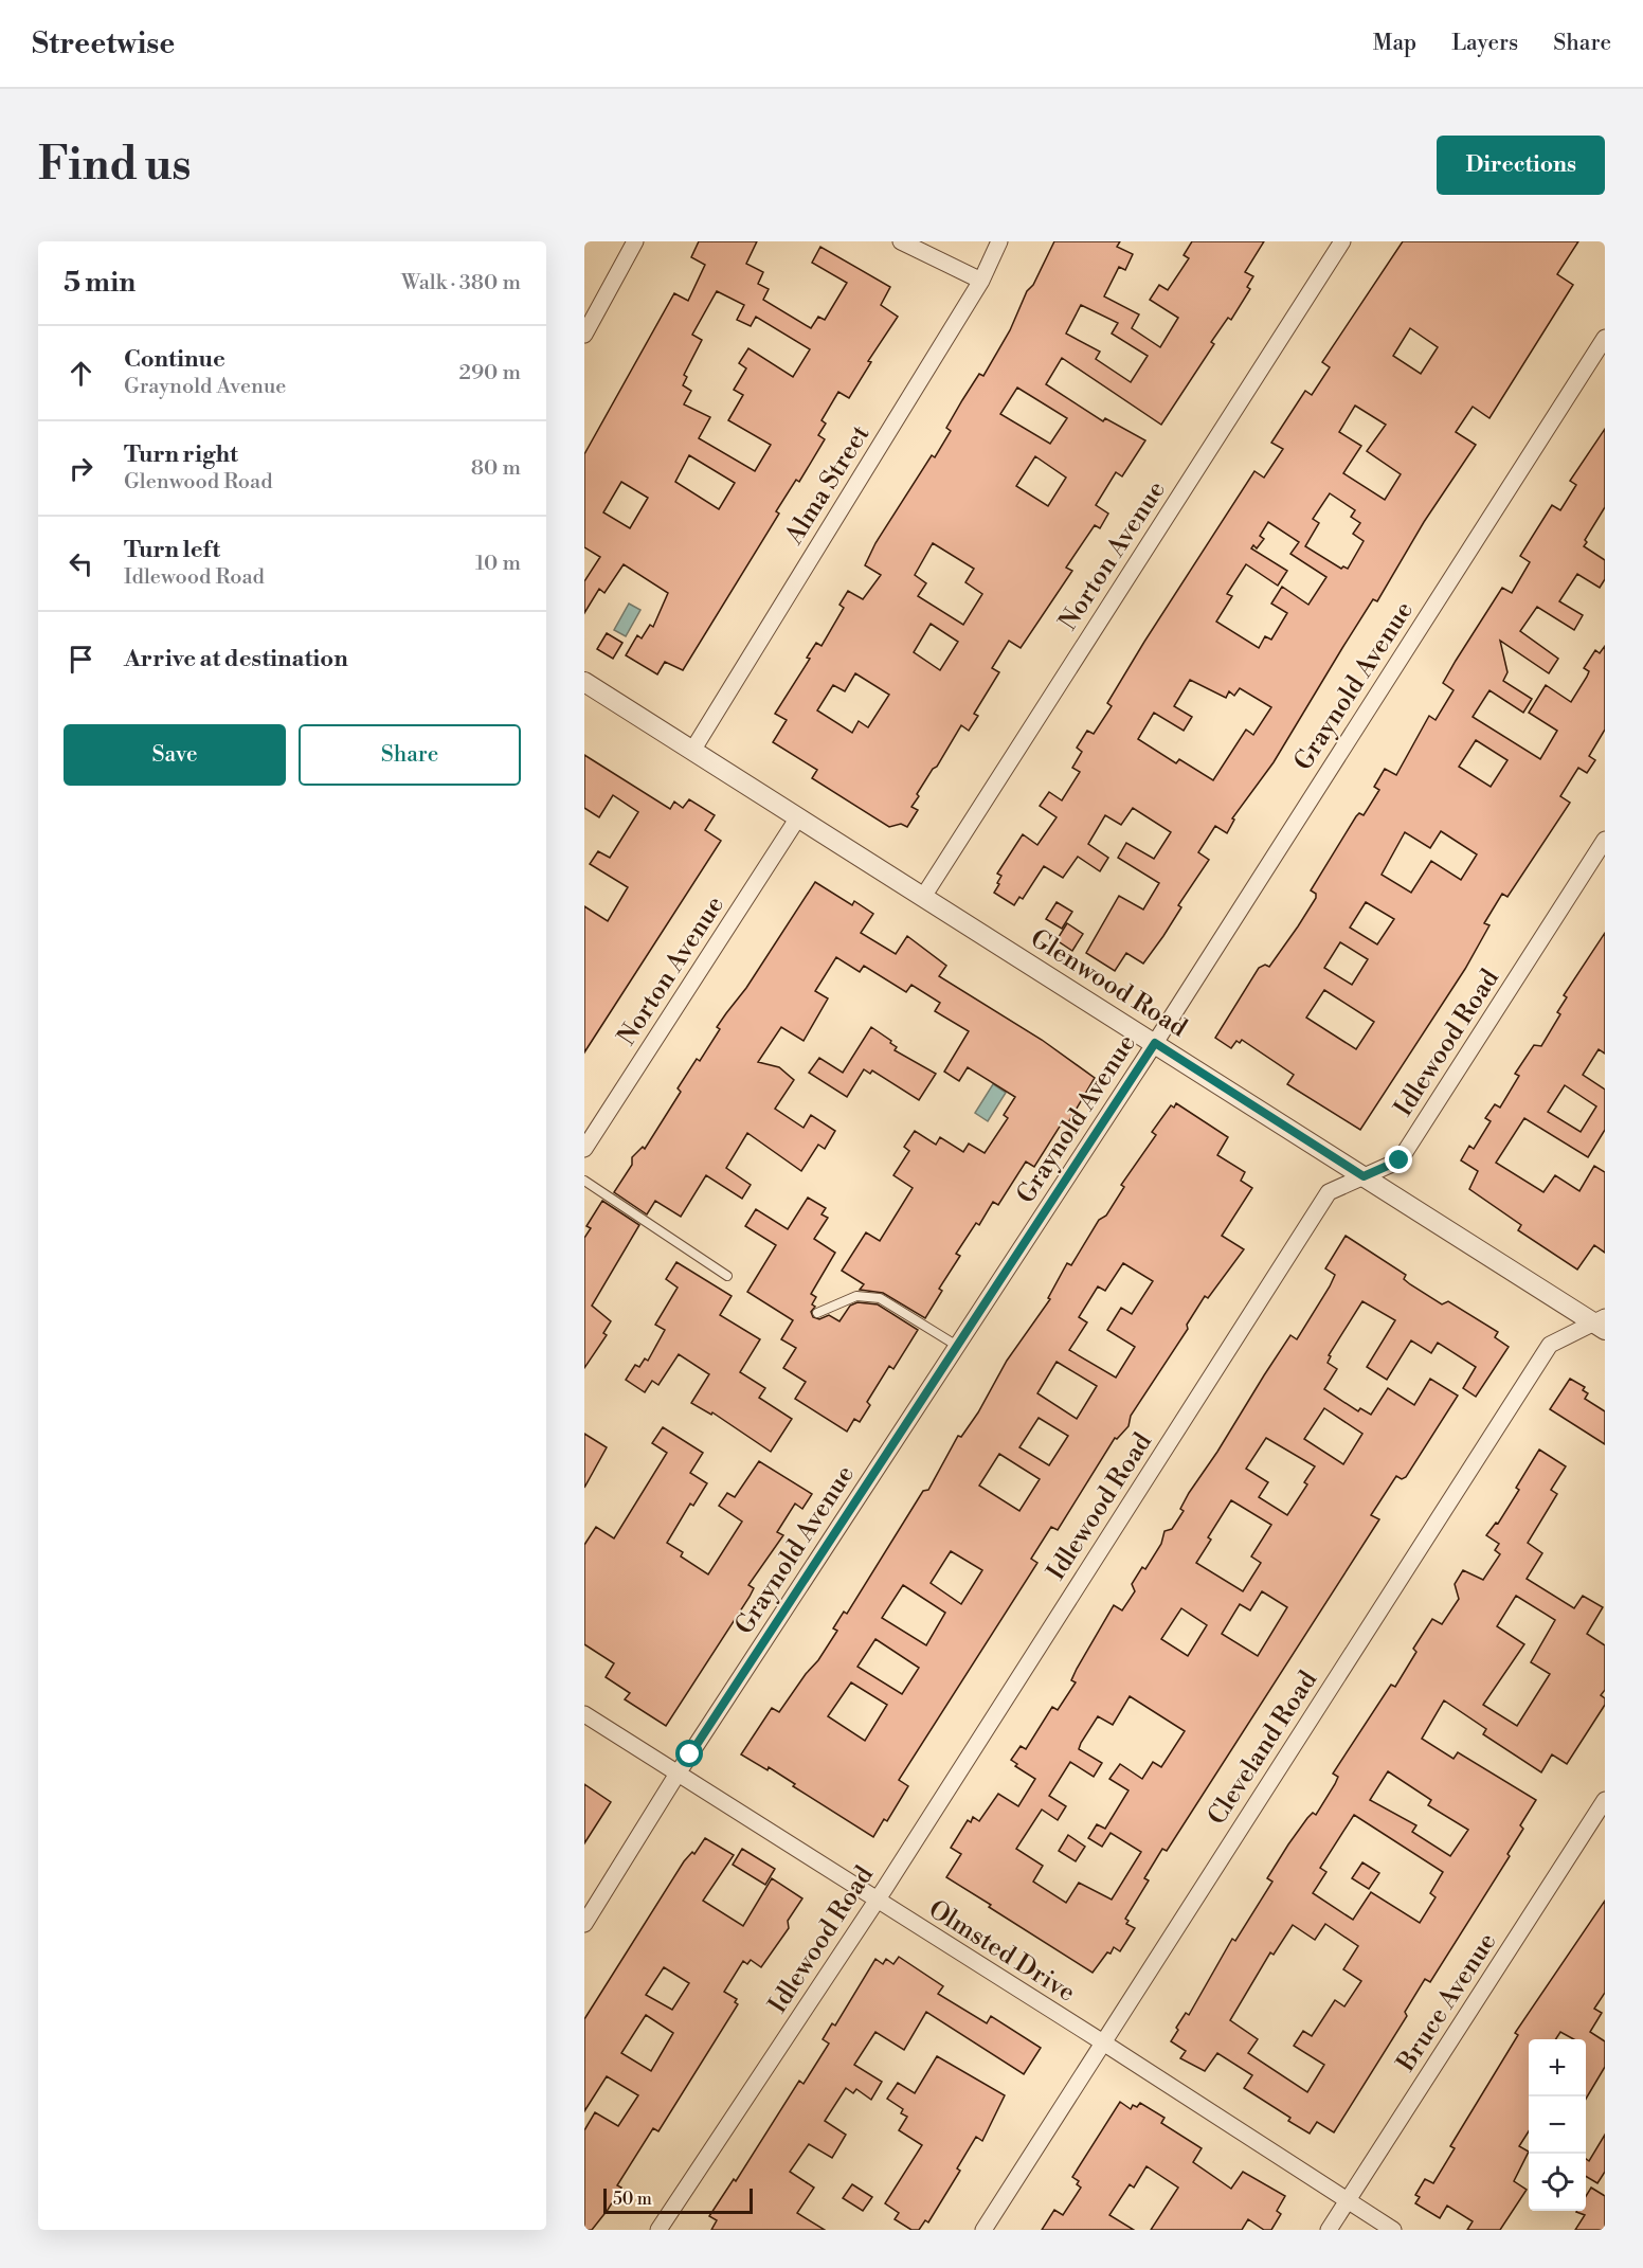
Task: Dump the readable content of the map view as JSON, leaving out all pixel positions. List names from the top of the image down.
{
  "streets": {
    "street": [
      "Alma Street",
      "Norton Avenue",
      "Graynold Avenue",
      "Glenwood Road",
      "Idlewood Road",
      "Cleveland Road",
      "Olmsted Drive",
      "Bruce Avenue"
    ]
  },
  "crossings": [
    ["Alma Street", "Glenwood Road"],
    ["Norton Avenue", "Glenwood Road"],
    ["Graynold Avenue", "Glenwood Road"],
    ["Graynold Avenue", "Olmsted Drive"],
    ["Glenwood Road", "Idlewood Road"],
    ["Glenwood Road", "Cleveland Road"],
    ["Idlewood Road", "Olmsted Drive"],
    ["Cleveland Road", "Olmsted Drive"],
    ["Olmsted Drive", "Bruce Avenue"]
  ],
  "scale_bar": "50 m",
  "page": {
    "header": "Streetwise",
    "nav": ["Map", "Layers", "Share"],
    "buttons": [
      "Directions",
      ["Save", "Share"]
    ],
    "title": "Find us",
    "heading": ["5 min", "Walk · 380 m"],
    "list": [
      ["Continue", "Graynold Avenue", "290 m"],
      ["Turn right", "Glenwood Road", "80 m"],
      ["Turn left", "Idlewood Road", "10 m"],
      "Arrive at destination"
    ],
    "map_buttons": ["+", "−"],
    "scale": "50 m"
  }
}
